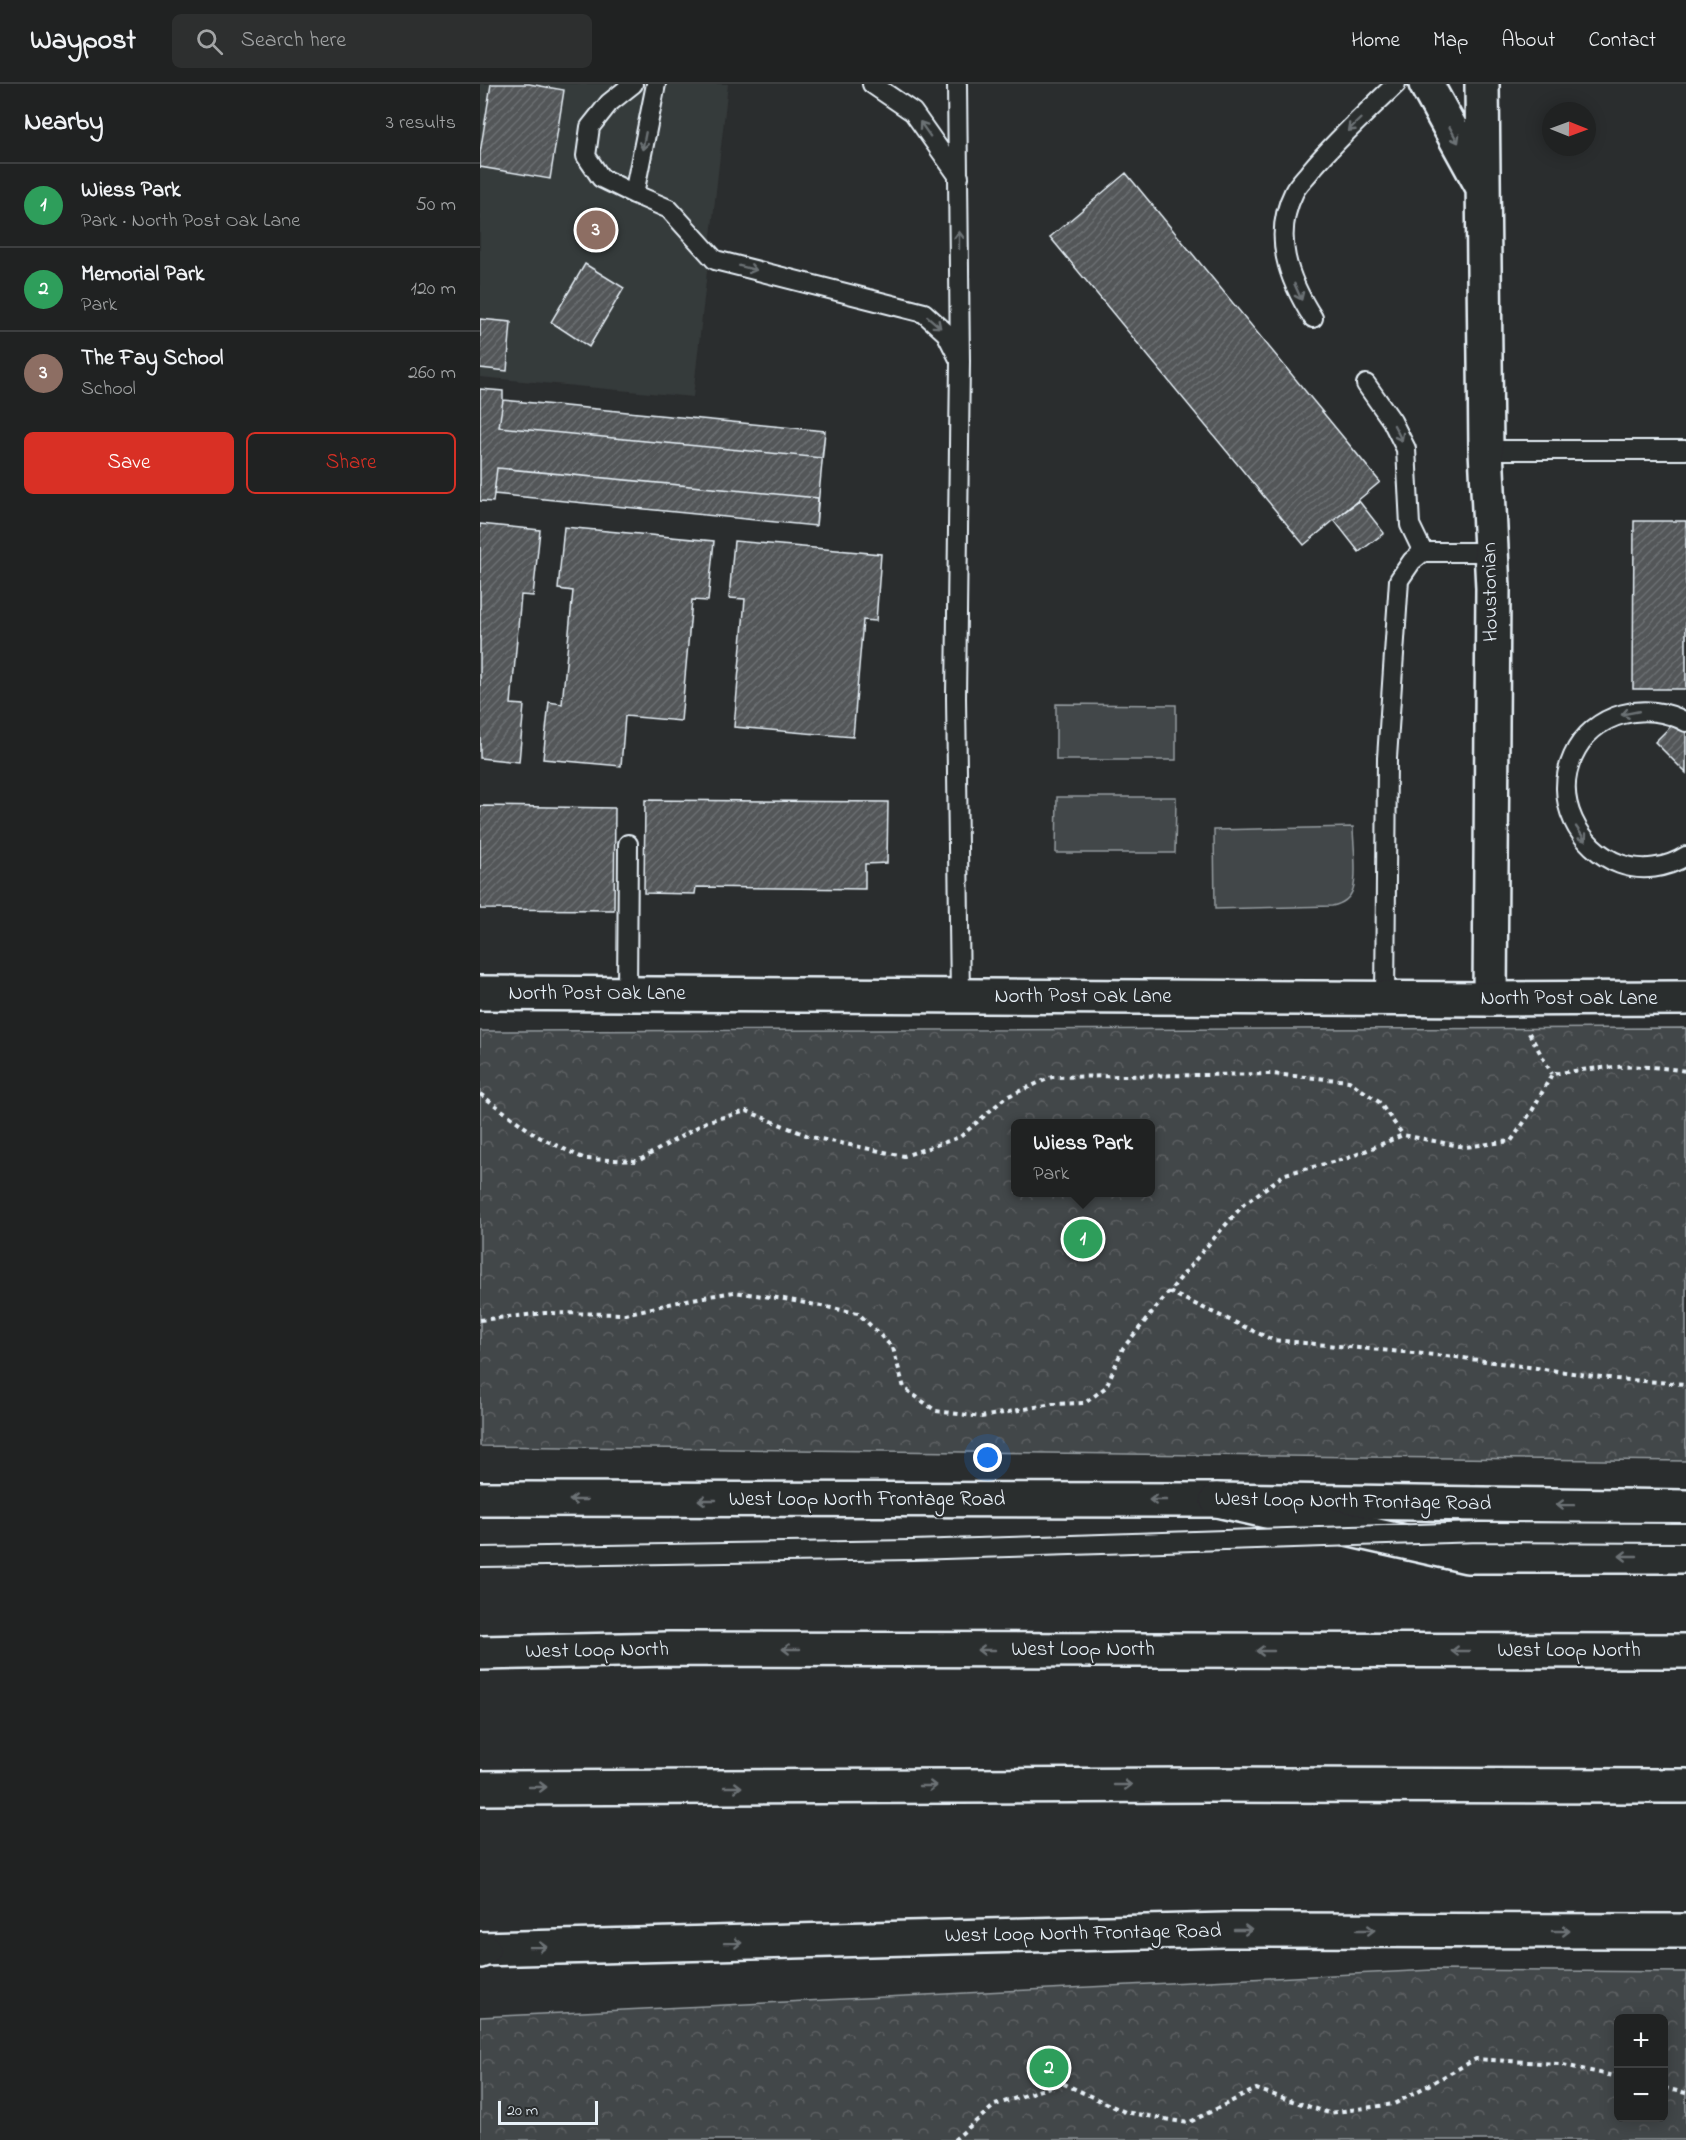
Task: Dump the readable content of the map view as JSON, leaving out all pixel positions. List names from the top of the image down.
{
  "streets": {
    "main road": [
      "Houstonian",
      "North Post Oak Lane",
      "West Loop North Frontage Road",
      "West Loop North"
    ]
  },
  "crossings": [
    ["Houstonian", "North Post Oak Lane"]
  ],
  "scale_bar": "20 m",
  "north": "right",
  "page": {
    "header": "Waypost",
    "search": "Search here",
    "nav": [
      "Home",
      "Map",
      "About",
      "Contact"
    ],
    "heading": ["Nearby", "3 results"],
    "list": [
      {
        "mark": "1",
        "name": "Wiess Park",
        "note": "Park · North Post Oak Lane",
        "value": "50 m"
      },
      {
        "mark": "2",
        "name": "Memorial Park",
        "note": "Park",
        "value": "120 m"
      },
      {
        "mark": "3",
        "name": "The Fay School",
        "note": "School",
        "value": "260 m"
      }
    ],
    "pins": ["3", "1", "2"],
    "buttons": ["Save", "Share"],
    "popup": ["Wiess Park", "Park"],
    "map_buttons": ["+", "−"],
    "scale": "20 m"
  }
}
